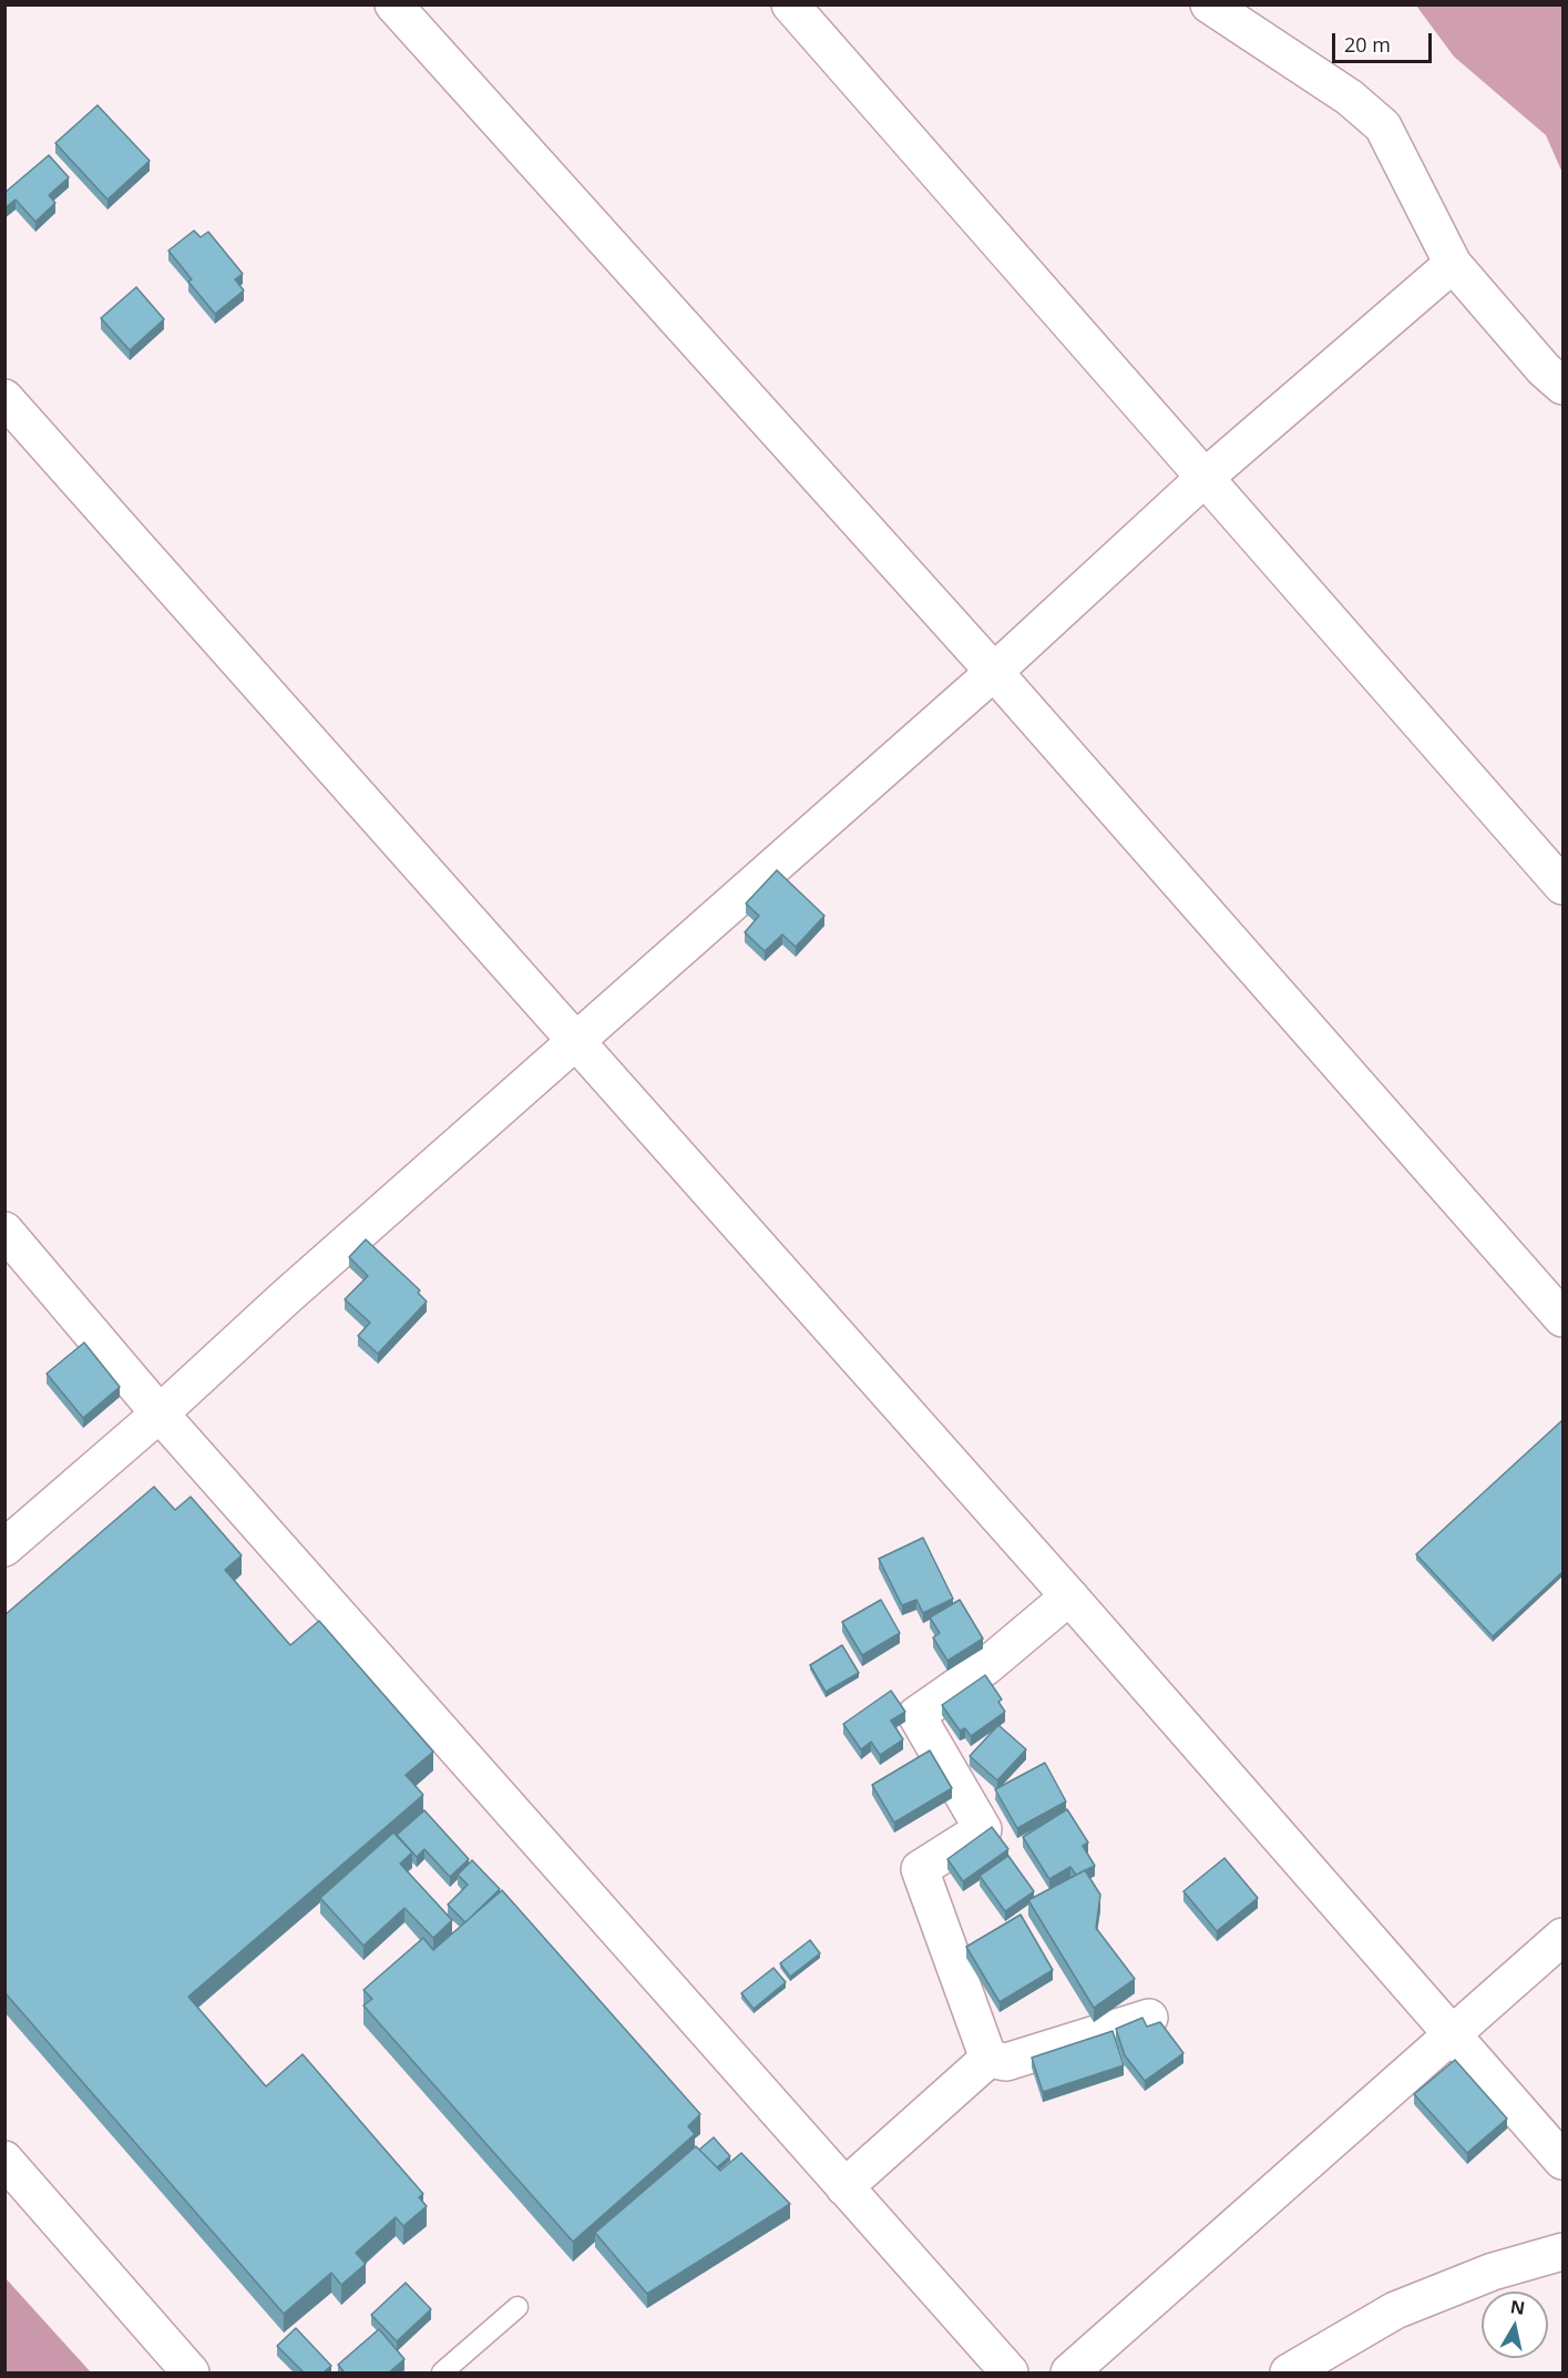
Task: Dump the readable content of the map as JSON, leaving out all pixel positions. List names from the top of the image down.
{
  "scale_bar": "20 m",
  "north": "top"
}
